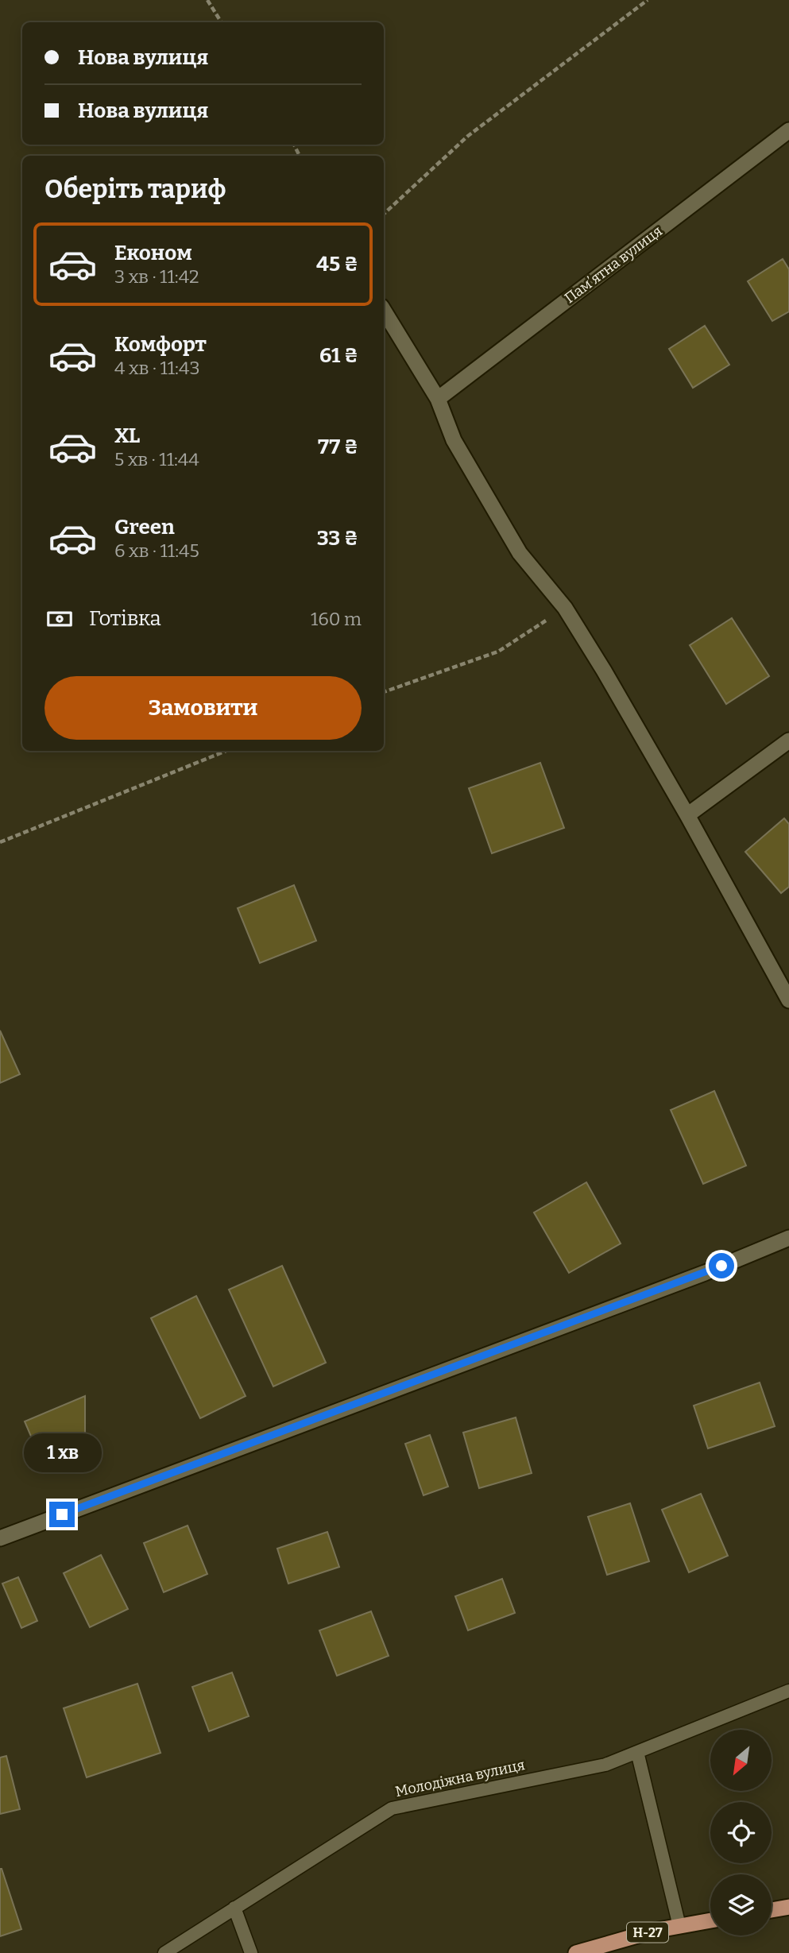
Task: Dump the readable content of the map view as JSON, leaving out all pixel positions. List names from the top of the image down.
{
  "streets": {
    "main road": ["Н-27"],
    "street": ["Памʼятна вулиця"],
    "lane": ["Молодіжна вулиця"]
  },
  "north": "bottom left",
  "page": {
    "banner": ["Нова вулиця", "Нова вулиця"],
    "heading": "Оберіть тариф",
    "list": [
      {
        "name": "Економ",
        "note": "3 хв · 11:42",
        "value": "45 ₴"
      },
      {
        "name": "Комфорт",
        "note": "4 хв · 11:43",
        "value": "61 ₴"
      },
      {
        "name": "XL",
        "note": "5 хв · 11:44",
        "value": "77 ₴"
      },
      {
        "name": "Green",
        "note": "6 хв · 11:45",
        "value": "33 ₴"
      }
    ],
    "pay": ["Готівка", "160 m"],
    "buttons": "Замовити",
    "bubble": "1 хв"
  }
}
